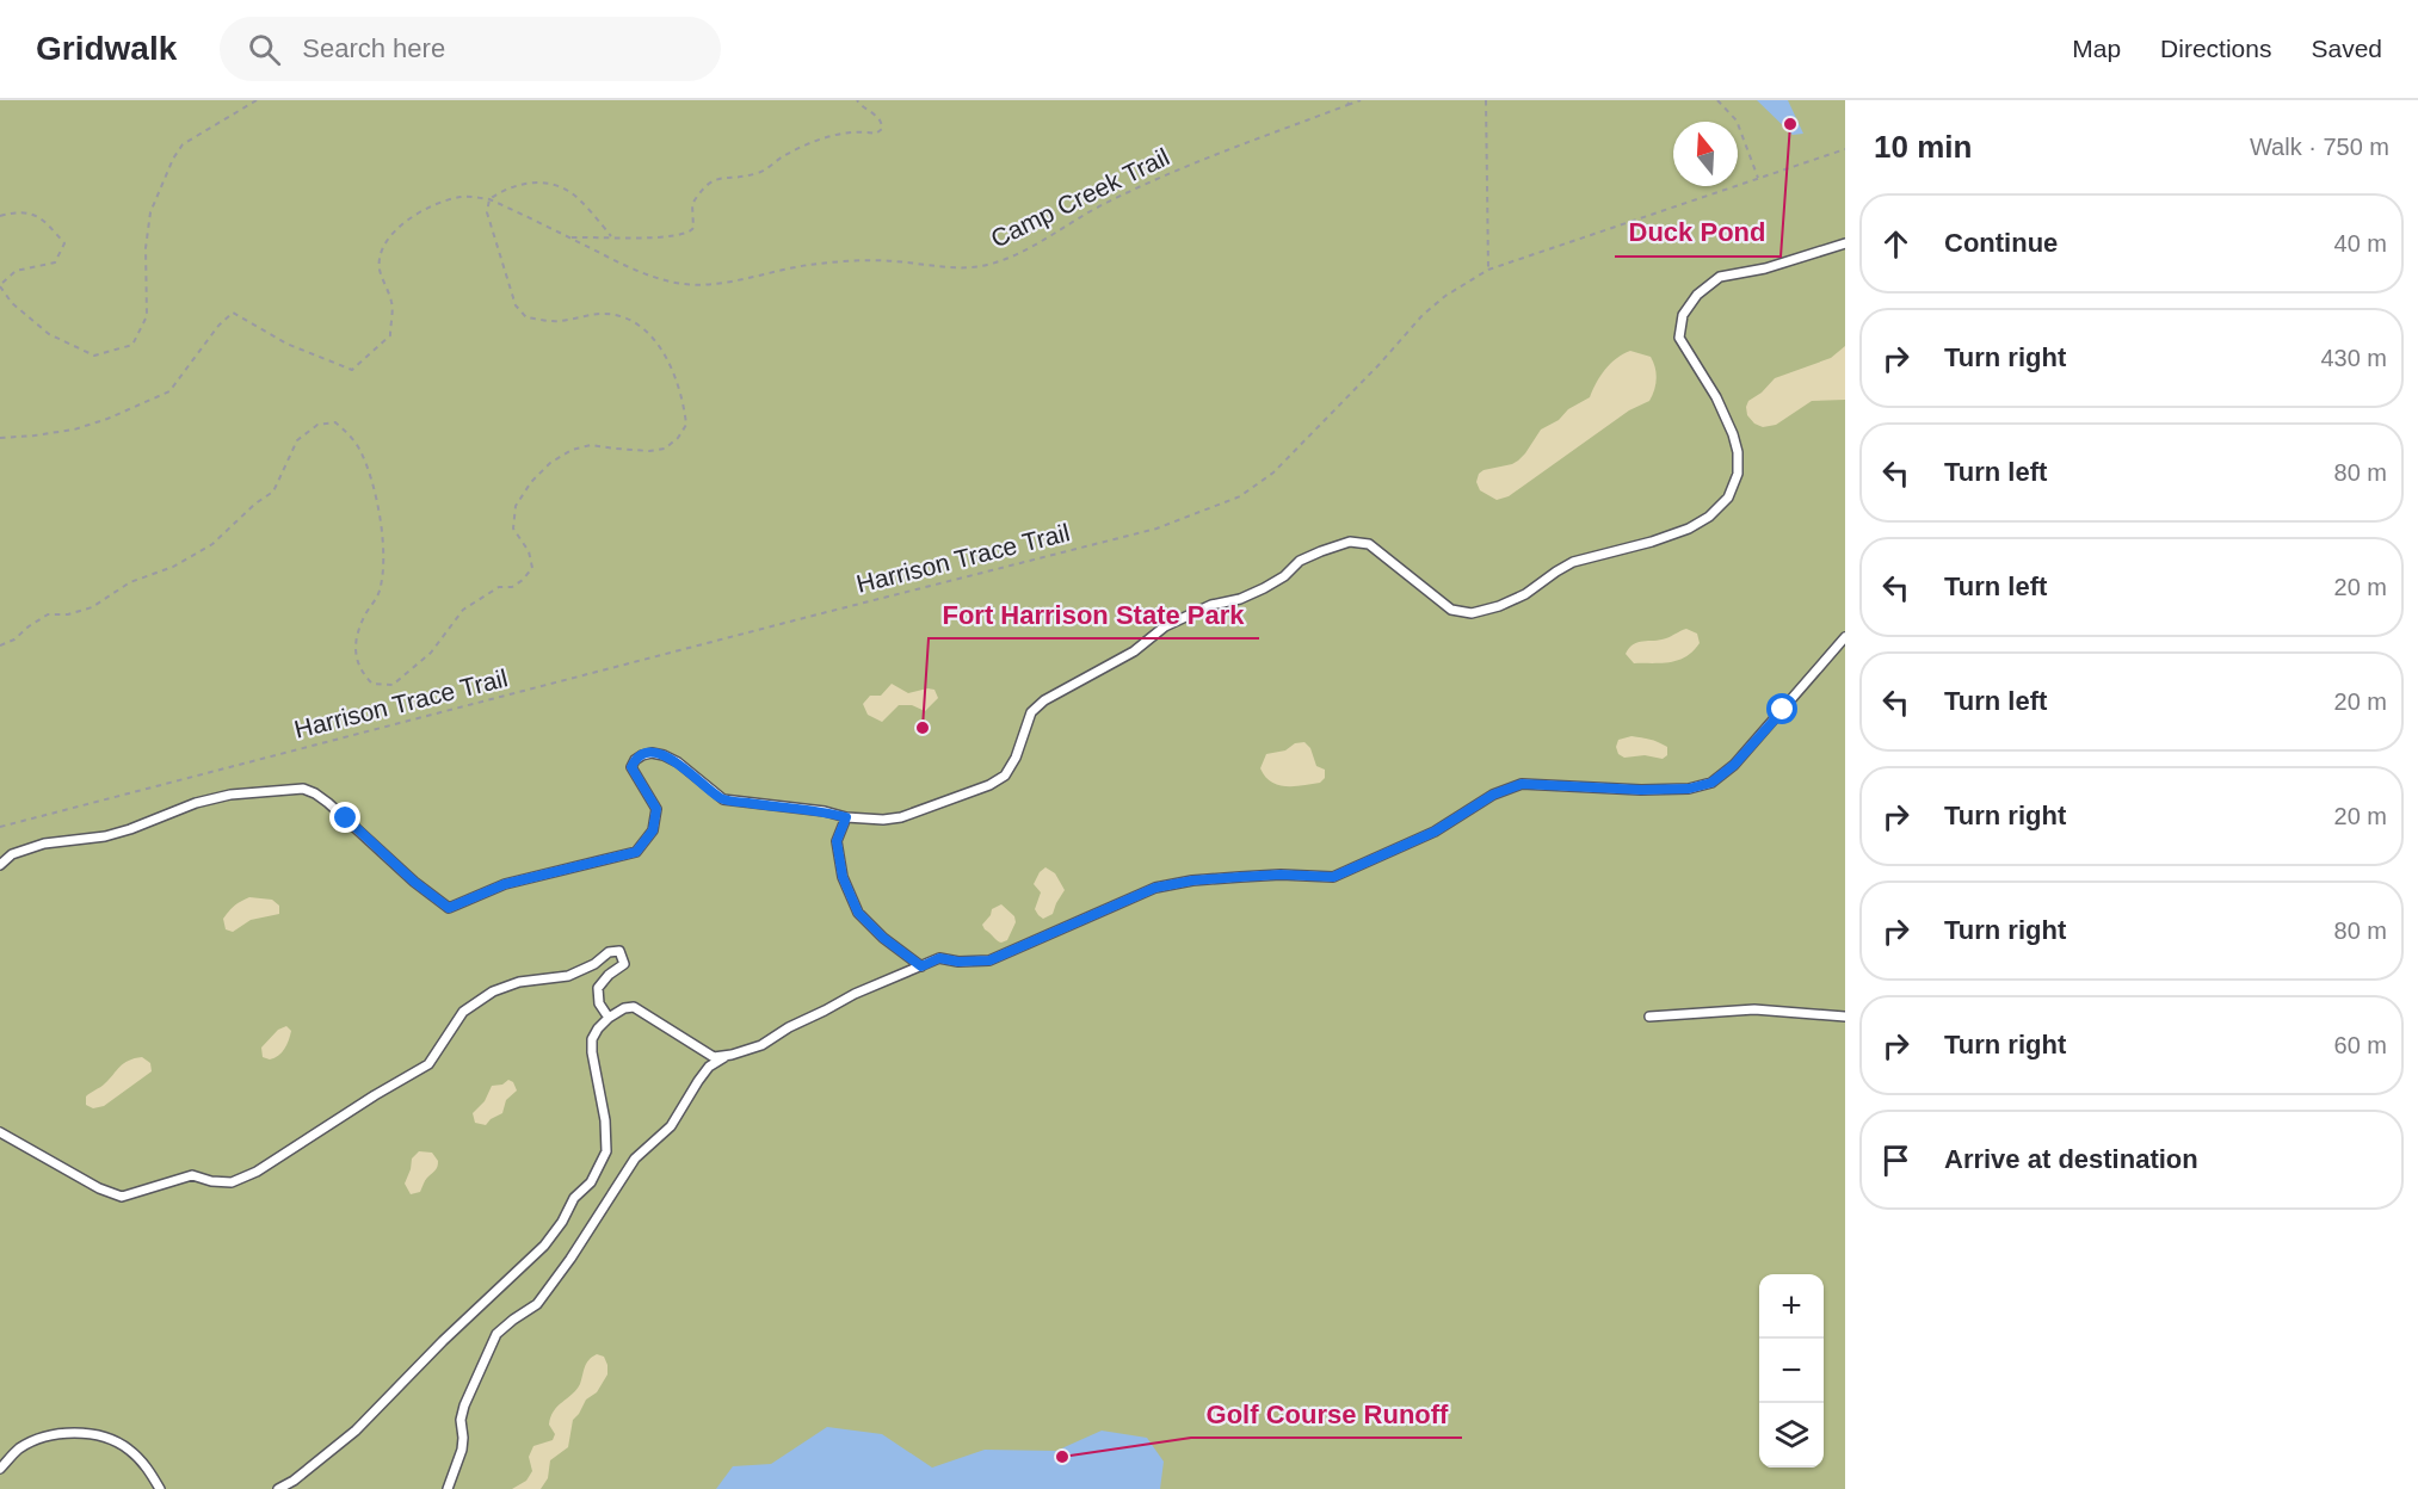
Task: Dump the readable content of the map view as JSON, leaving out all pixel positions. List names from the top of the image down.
{
  "streets": {
    "path": ["Camp Creek Trail", "Harrison Trace Trail"]
  },
  "places": ["Duck Pond", "Fort Harrison State Park", "Golf Course Runoff"],
  "north": "top",
  "page": {
    "header": "Gridwalk",
    "search": "Search here",
    "nav": ["Map", "Directions", "Saved"],
    "heading": ["10 min", "Walk · 750 m"],
    "list": [
      ["Continue", "40 m"],
      ["Turn right", "430 m"],
      ["Turn left", "80 m"],
      ["Turn left", "20 m"],
      ["Turn left", "20 m"],
      ["Turn right", "20 m"],
      ["Turn right", "80 m"],
      ["Turn right", "60 m"],
      "Arrive at destination"
    ],
    "map_buttons": ["+", "−"]
  }
}
